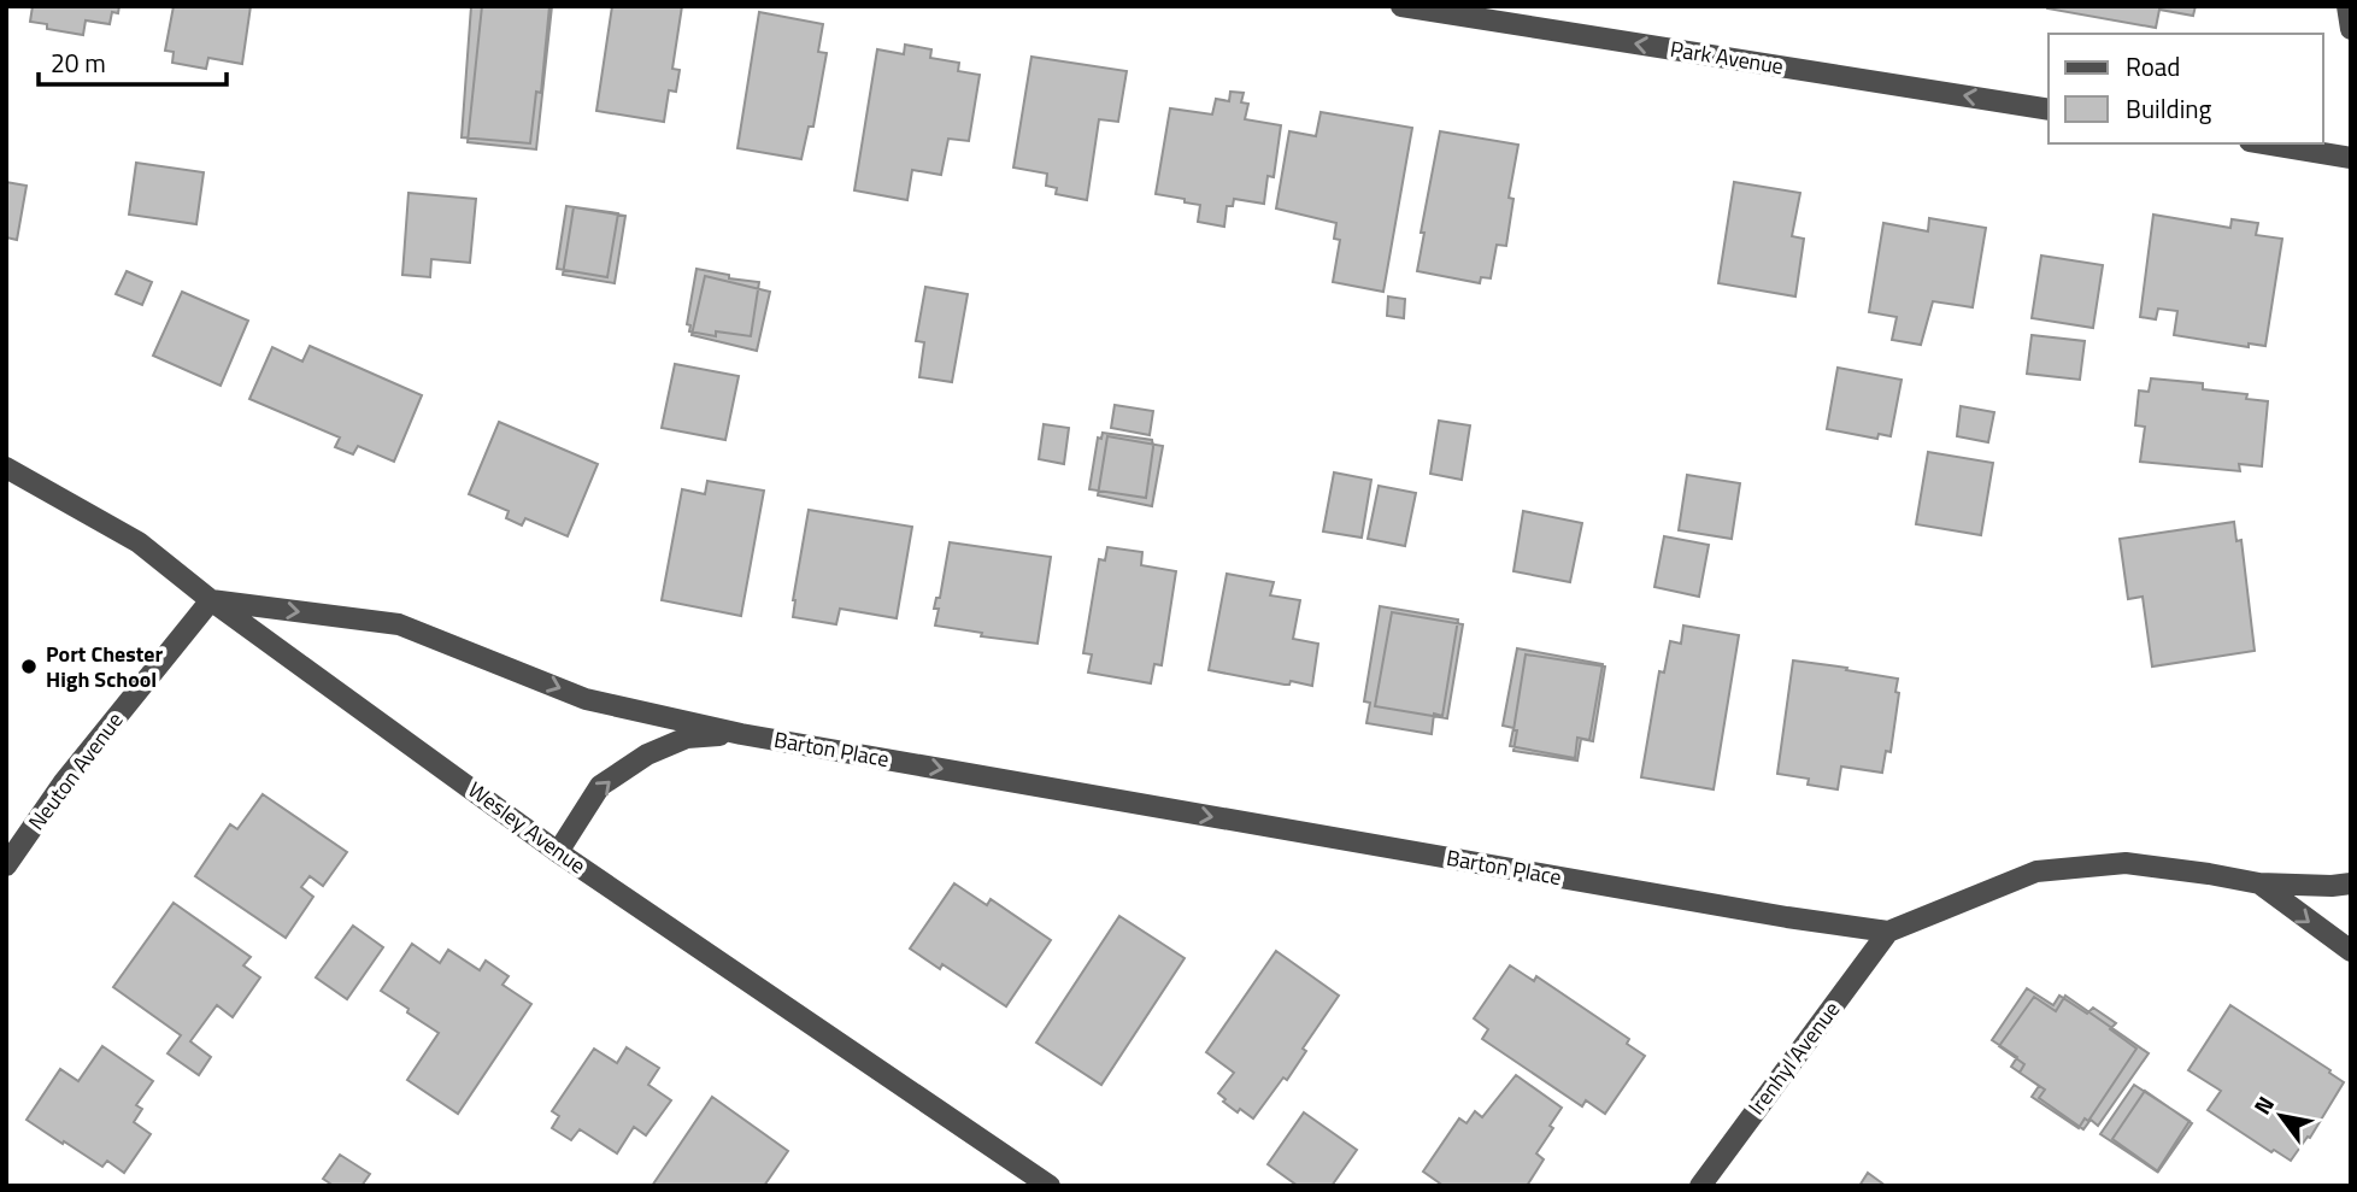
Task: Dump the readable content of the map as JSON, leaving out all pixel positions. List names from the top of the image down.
{
  "streets": {
    "street": [
      "Park Avenue",
      "Barton Place",
      "Neuton Avenue",
      "Wesley Avenue",
      "Irenhyl Avenue"
    ]
  },
  "crossings": [
    ["Barton Place", "Neuton Avenue"],
    ["Barton Place", "Wesley Avenue"],
    ["Barton Place", "Irenhyl Avenue"],
    ["Neuton Avenue", "Wesley Avenue"]
  ],
  "one_way": ["Park Avenue", "Barton Place"],
  "places": ["Port Chester High School"],
  "legend": ["Road", "Building"],
  "scale_bar": "20 m",
  "north": "top left"
}
